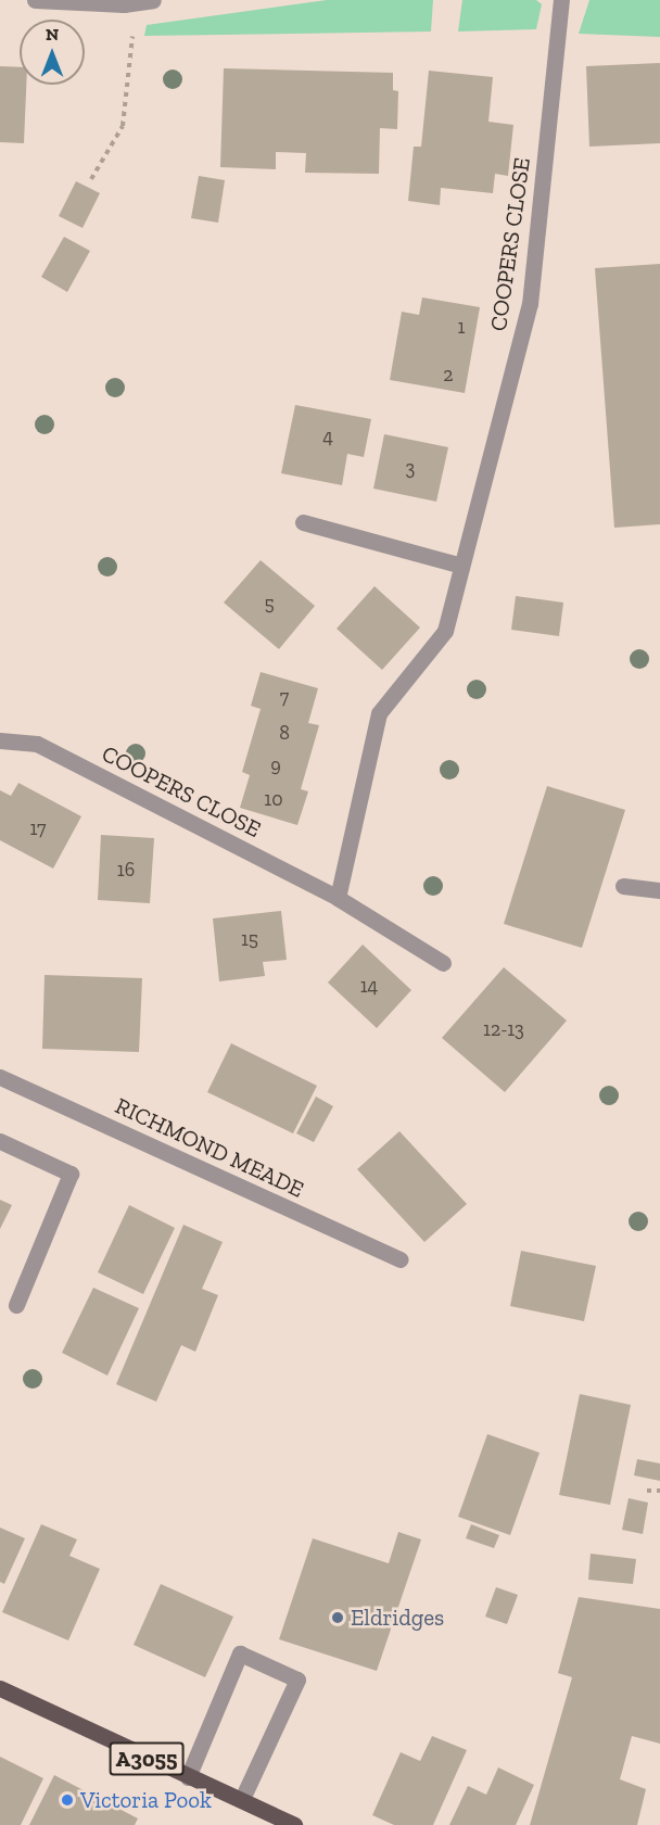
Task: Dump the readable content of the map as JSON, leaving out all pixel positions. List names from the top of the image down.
{
  "streets": {
    "main road": ["A3055"],
    "street": ["COOPERS CLOSE", "RICHMOND MEADE"]
  },
  "places": ["Eldridges", "Victoria Pook"],
  "house_numbers": [
    "1",
    "2",
    "4",
    "3",
    "5",
    "7",
    "8",
    "9",
    "10",
    "17",
    "16",
    "15",
    "14",
    "12-13"
  ],
  "north": "top"
}
